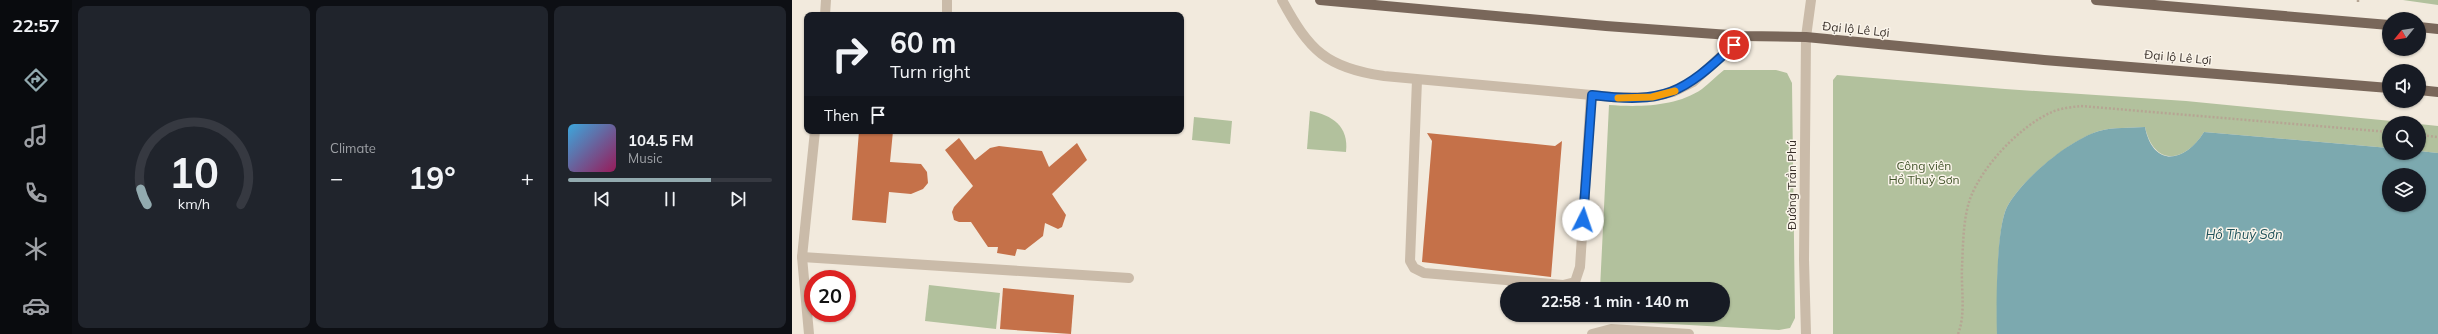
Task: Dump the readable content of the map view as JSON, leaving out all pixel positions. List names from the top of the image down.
{
  "streets": {
    "main road": ["Đại lộ Lê Lợi"],
    "street": ["Đường Trần Phú"]
  },
  "crossings": [
    ["Đại lộ Lê Lợi", "Đường Trần Phú"]
  ],
  "water": ["Hồ Thuỷ Sơn"],
  "parks": ["Công viên Hồ Thuỷ Sơn"],
  "north": "bottom left",
  "page": {
    "tabs": "22:57",
    "tile": "Climate",
    "turn": ["60 m", "Turn right"],
    "then": "Then",
    "song": ["104.5 FM", "Music"],
    "heat": ["−", "19°", "+"],
    "limit": "20",
    "trip": "22:58 · 1 min · 140 m",
    "gauge": ["10", "km/h"]
  }
}
